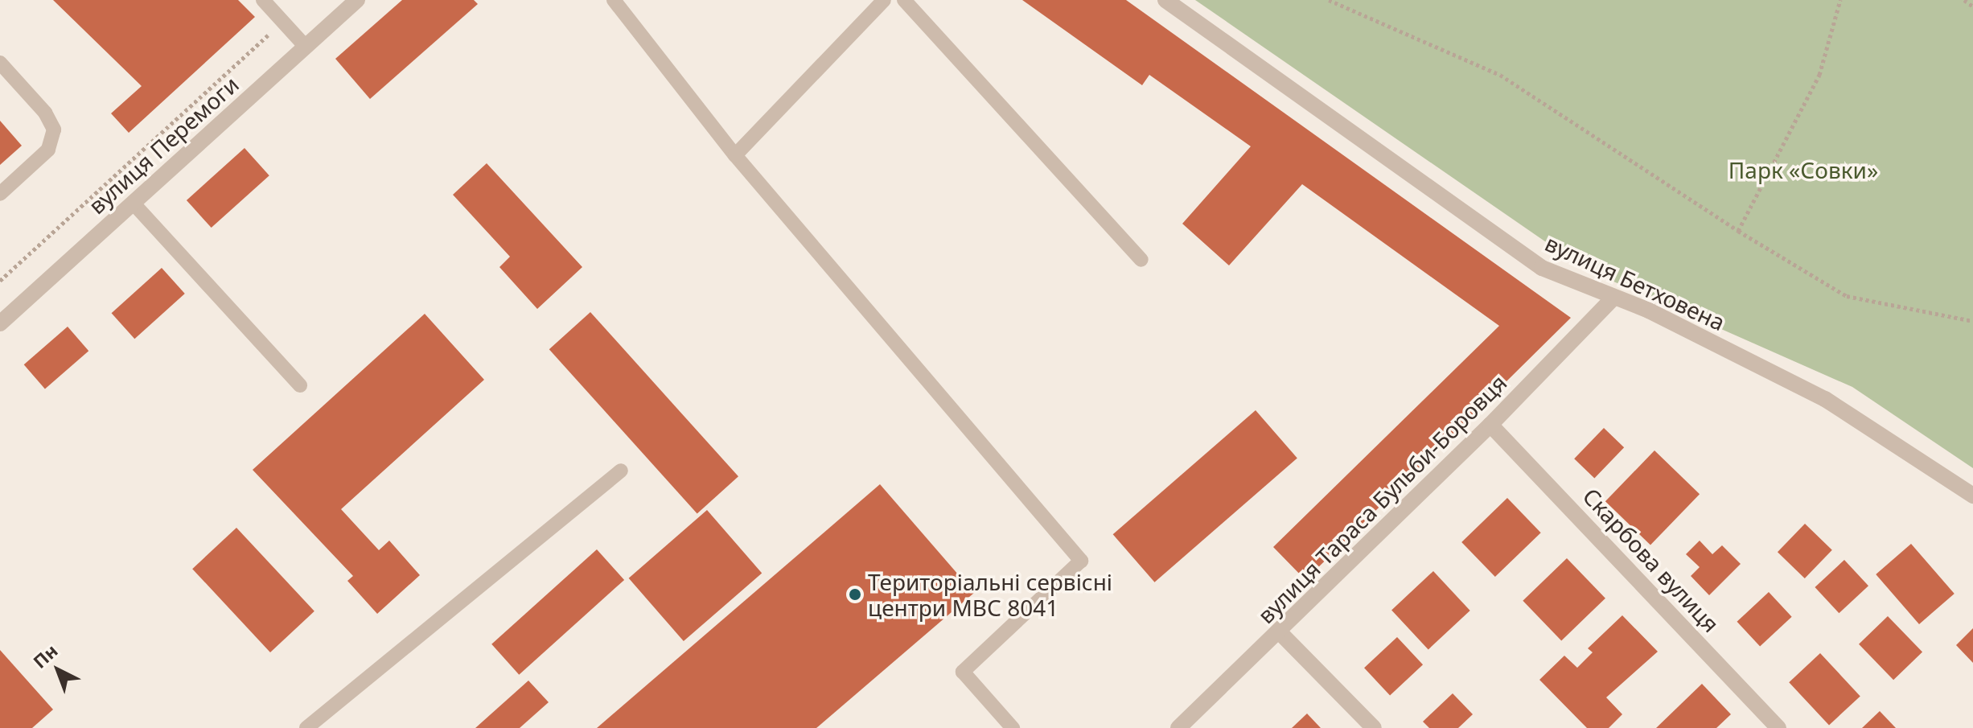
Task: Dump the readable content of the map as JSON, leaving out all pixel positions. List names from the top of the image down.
{
  "streets": {
    "street": [
      "вулиця Перемоги",
      "вулиця Бетховена",
      "вулиця Тараса Бульби-Боровця",
      "Скарбова вулиця"
    ]
  },
  "crossings": [
    ["вулиця Бетховена", "вулиця Тараса Бульби-Боровця"],
    ["вулиця Тараса Бульби-Боровця", "Скарбова вулиця"]
  ],
  "parks": ["Парк «Совки»"],
  "places": ["Територіальні сервісні центри МВС 8041"],
  "north": "top left"
}
